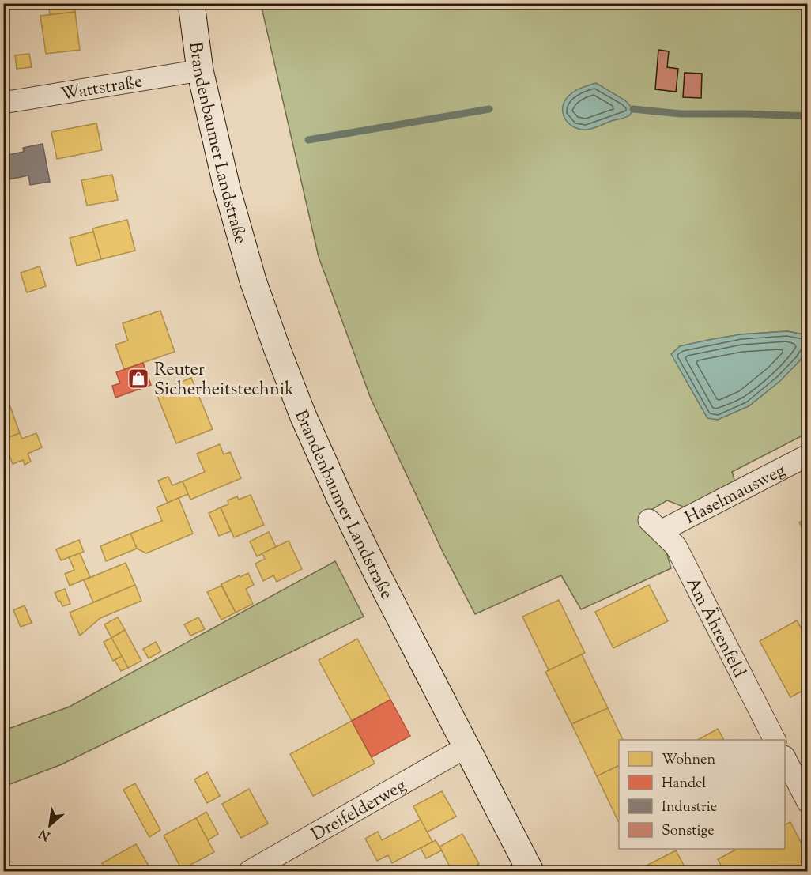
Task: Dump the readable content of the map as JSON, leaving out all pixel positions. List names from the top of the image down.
{
  "streets": {
    "main road": ["Brandenbaumer Landstraße"],
    "street": [
      "Wattstraße",
      "Haselmausweg",
      "Am Ährenfeld",
      "Dreifelderweg"
    ]
  },
  "crossings": [
    ["Wattstraße", "Brandenbaumer Landstraße"],
    ["Brandenbaumer Landstraße", "Dreifelderweg"],
    ["Haselmausweg", "Am Ährenfeld"]
  ],
  "places": {
    "shop": ["Reuter Sicherheitstechnik"]
  },
  "legend": [
    "Wohnen",
    "Handel",
    "Industrie",
    "Sonstige"
  ],
  "north": "bottom left"
}
